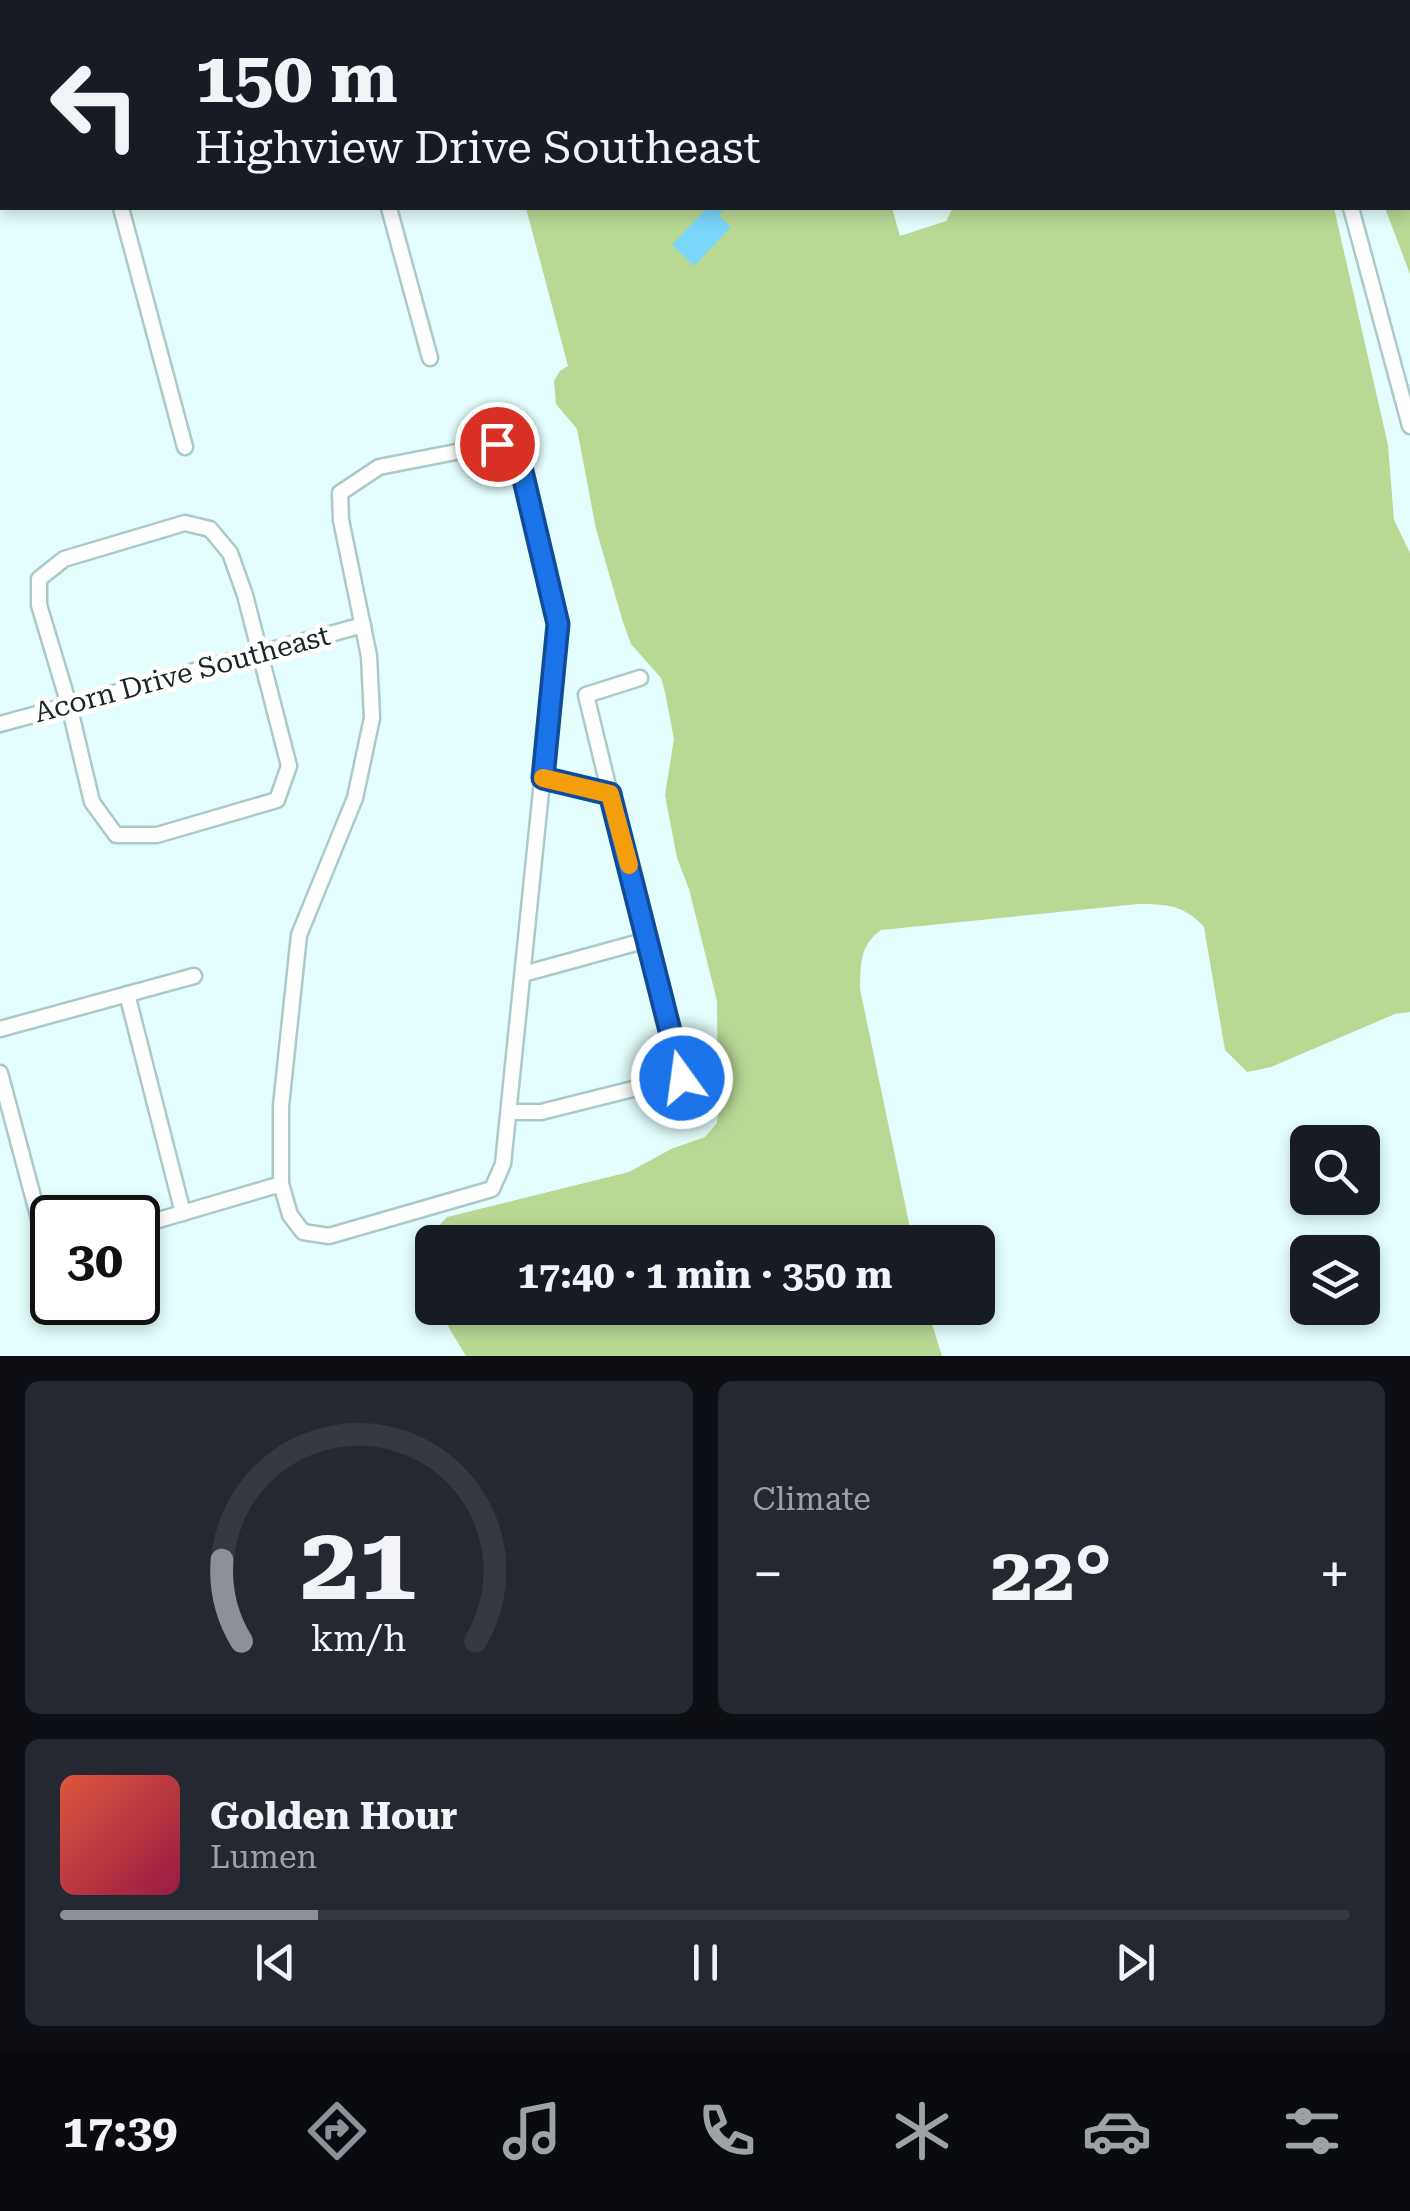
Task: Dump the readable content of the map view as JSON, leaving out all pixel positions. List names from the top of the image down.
{
  "streets": {
    "street": ["Acorn Drive Southeast"]
  },
  "page": {
    "turn": ["150 m", "Highview Drive Southeast"],
    "limit": "30",
    "trip": "17:40 · 1 min · 350 m",
    "tile": "Climate",
    "heat": ["−", "22°", "+"],
    "song": ["Golden Hour", "Lumen"],
    "tabs": "17:39",
    "gauge": ["21", "km/h"]
  }
}
